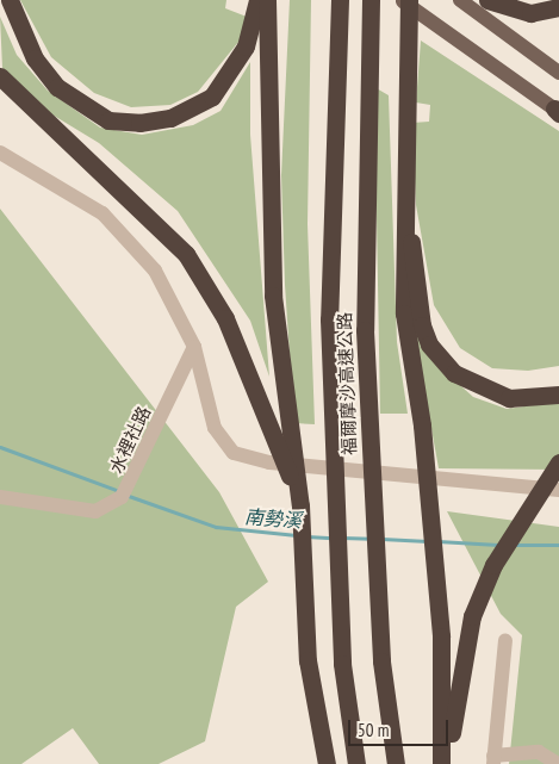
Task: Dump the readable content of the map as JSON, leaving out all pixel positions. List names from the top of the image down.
{
  "streets": {
    "highway": ["福爾摩沙高速公路"],
    "street": ["水裡社路"]
  },
  "water": ["南勢溪"],
  "scale_bar": "50 m"
}
